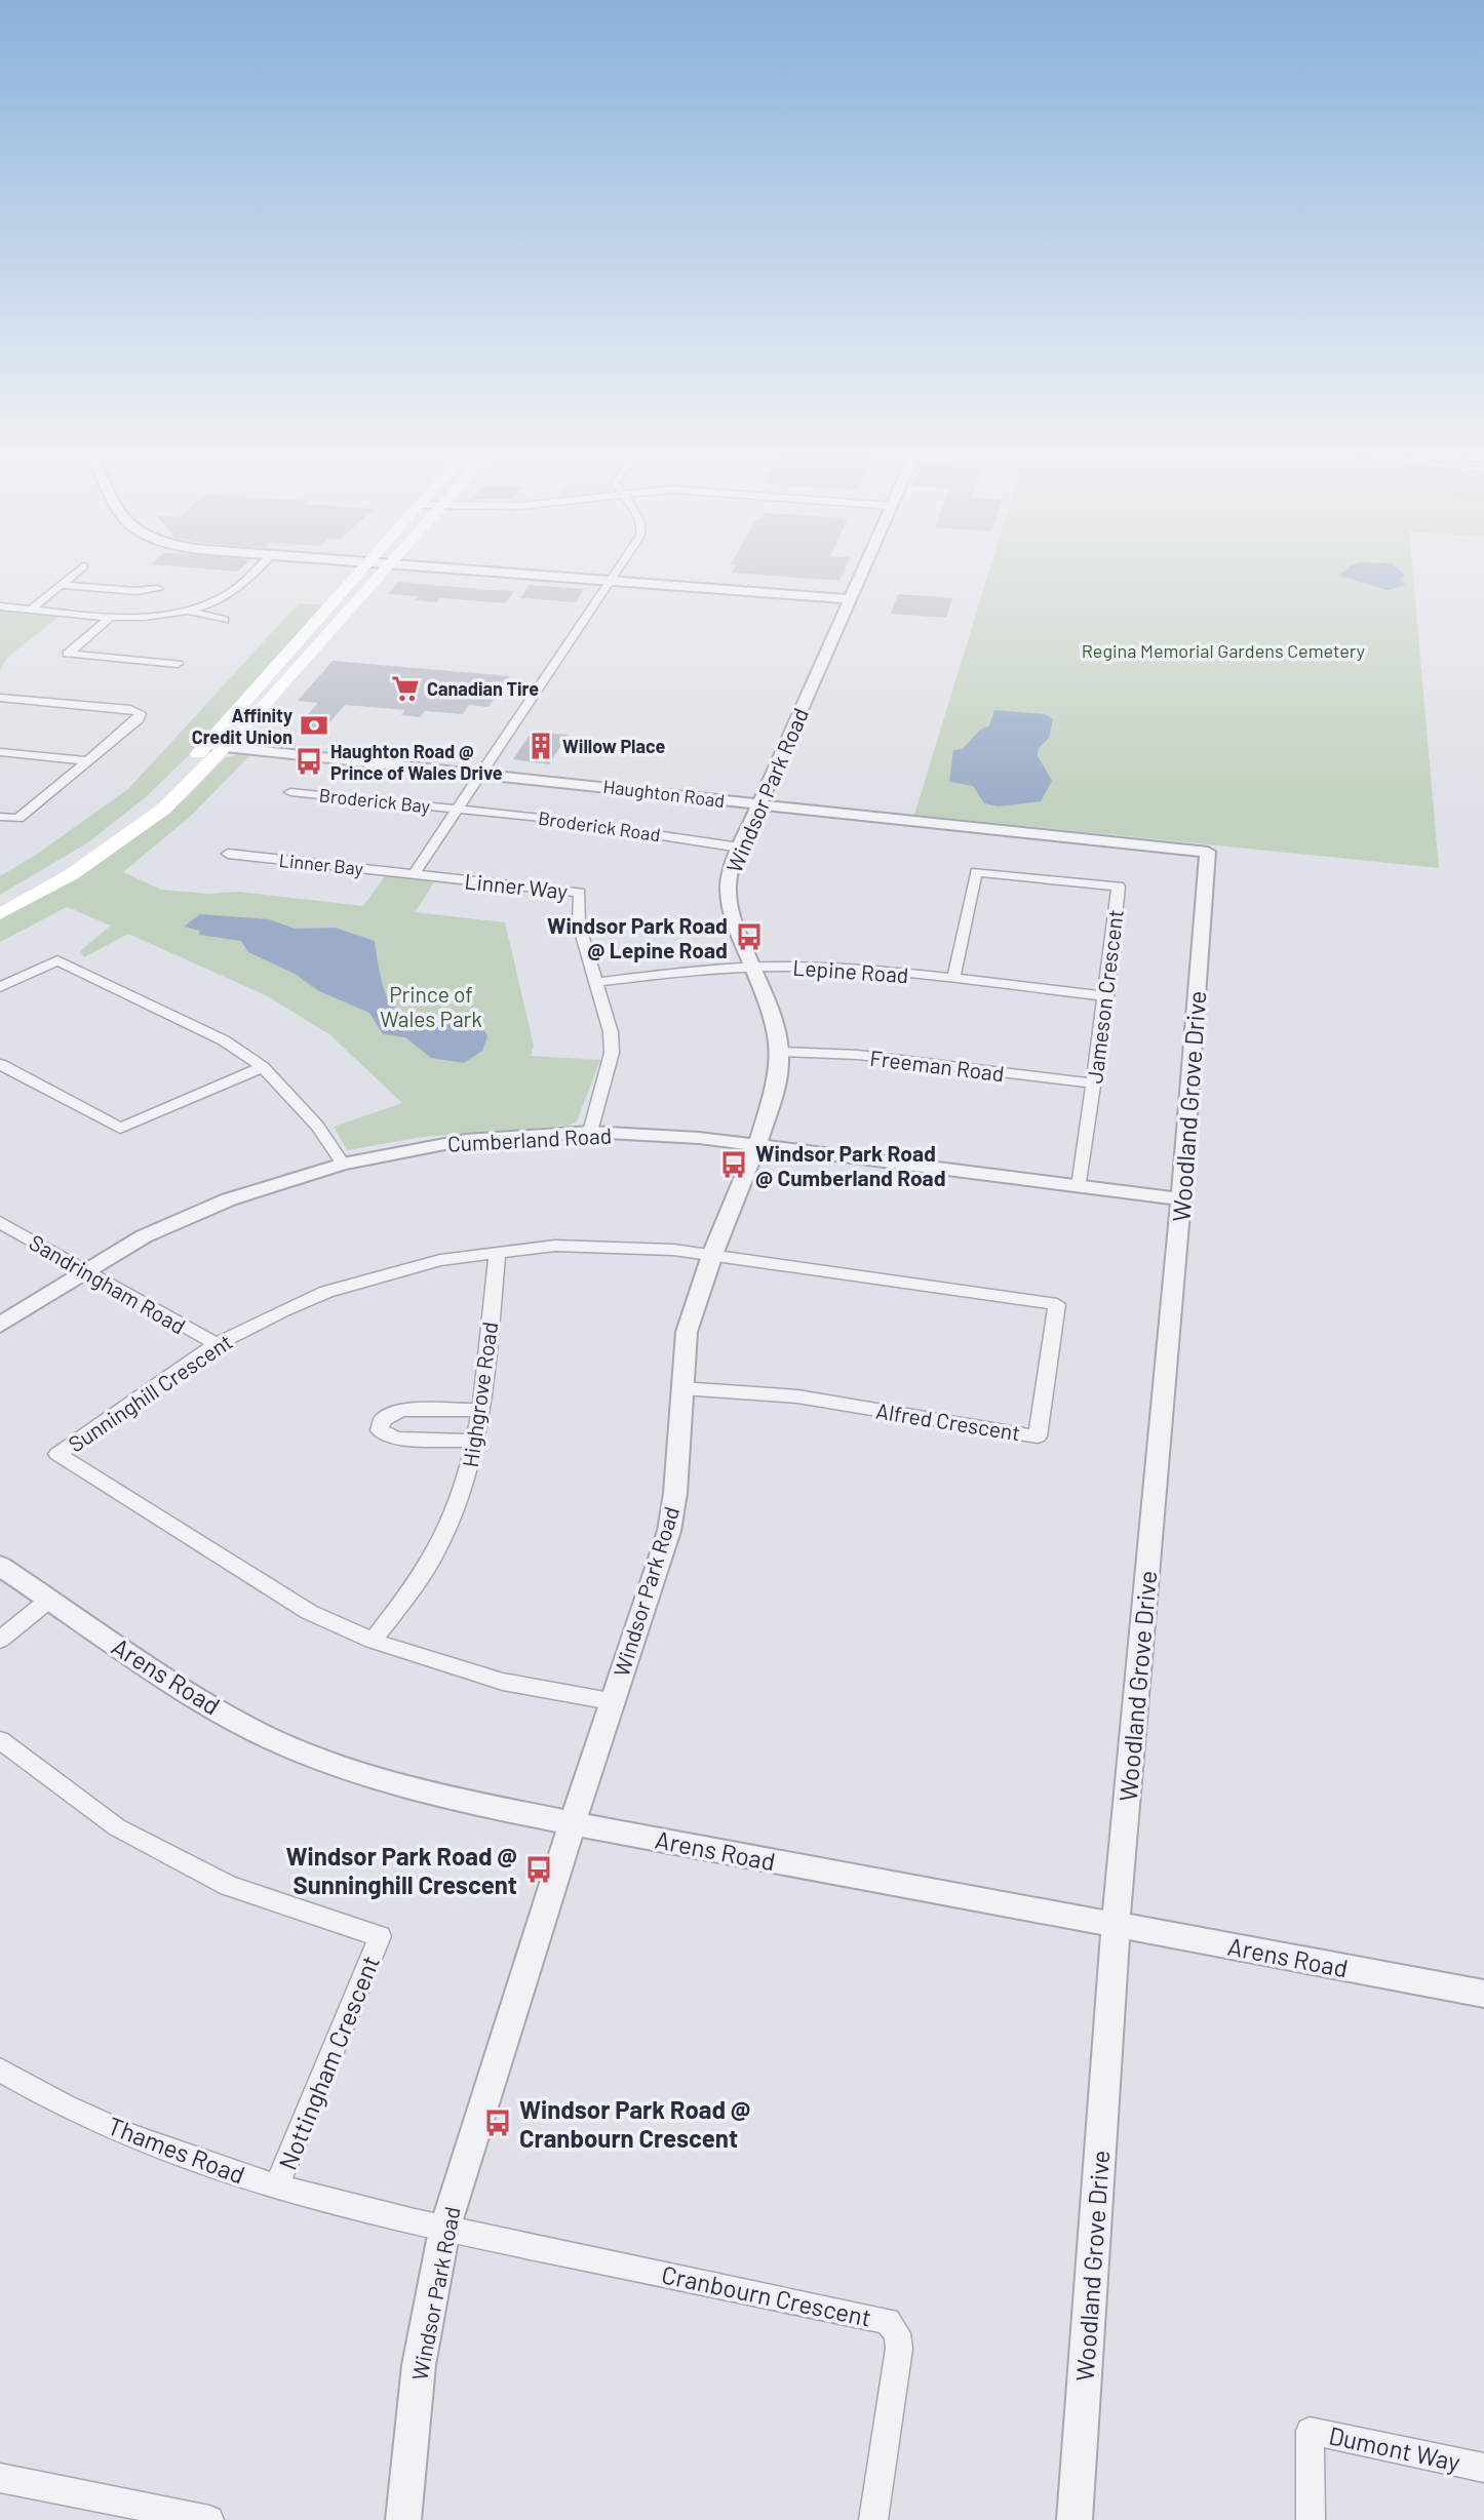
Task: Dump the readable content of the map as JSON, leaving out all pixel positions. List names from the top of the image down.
{
  "streets": {
    "street": [
      "Windsor Park Road",
      "Haughton Road",
      "Broderick Bay",
      "Broderick Road",
      "Linner Bay",
      "Linner Way",
      "Lepine Road",
      "Jameson Crescent",
      "Freeman Road",
      "Woodland Grove Drive",
      "Cumberland Road",
      "Sandringham Road",
      "Sunninghill Crescent",
      "Highgrove Road",
      "Alfred Crescent",
      "Arens Road",
      "Nottingham Crescent",
      "Thames Road",
      "Cranbourn Crescent",
      "Dumont Way"
    ]
  },
  "crossings": [
    ["Windsor Park Road", "Haughton Road"],
    ["Windsor Park Road", "Broderick Road"],
    ["Windsor Park Road", "Lepine Road"],
    ["Windsor Park Road", "Freeman Road"],
    ["Windsor Park Road", "Cumberland Road"],
    ["Windsor Park Road", "Sunninghill Crescent"],
    ["Windsor Park Road", "Alfred Crescent"],
    ["Windsor Park Road", "Arens Road"],
    ["Windsor Park Road", "Thames Road"],
    ["Windsor Park Road", "Cranbourn Crescent"],
    ["Haughton Road", "Woodland Grove Drive"],
    ["Broderick Bay", "Broderick Road"],
    ["Linner Bay", "Linner Way"],
    ["Linner Way", "Lepine Road"],
    ["Linner Way", "Cumberland Road"],
    ["Lepine Road", "Jameson Crescent"],
    ["Jameson Crescent", "Freeman Road"],
    ["Jameson Crescent", "Cumberland Road"],
    ["Woodland Grove Drive", "Cumberland Road"],
    ["Woodland Grove Drive", "Arens Road"],
    ["Cumberland Road", "Sandringham Road"],
    ["Sandringham Road", "Sunninghill Crescent"],
    ["Sunninghill Crescent", "Highgrove Road"],
    ["Sunninghill Crescent", "Alfred Crescent"],
    ["Nottingham Crescent", "Thames Road"],
    ["Thames Road", "Cranbourn Crescent"]
  ],
  "parks": ["Regina Memorial Gardens Cemetery", "Prince of Wales Park"],
  "places": {
    "supermarket": ["Canadian Tire"],
    "bank": ["Affinity Credit Union"],
    "building": ["Willow Place"],
    "bus stop": [
      "Haughton Road @ Prince of Wales Drive",
      "Windsor Park Road @ Lepine Road",
      "Windsor Park Road @ Cumberland Road",
      "Windsor Park Road @ Sunninghill Crescent",
      "Windsor Park Road @ Cranbourn Crescent"
    ]
  }
}
